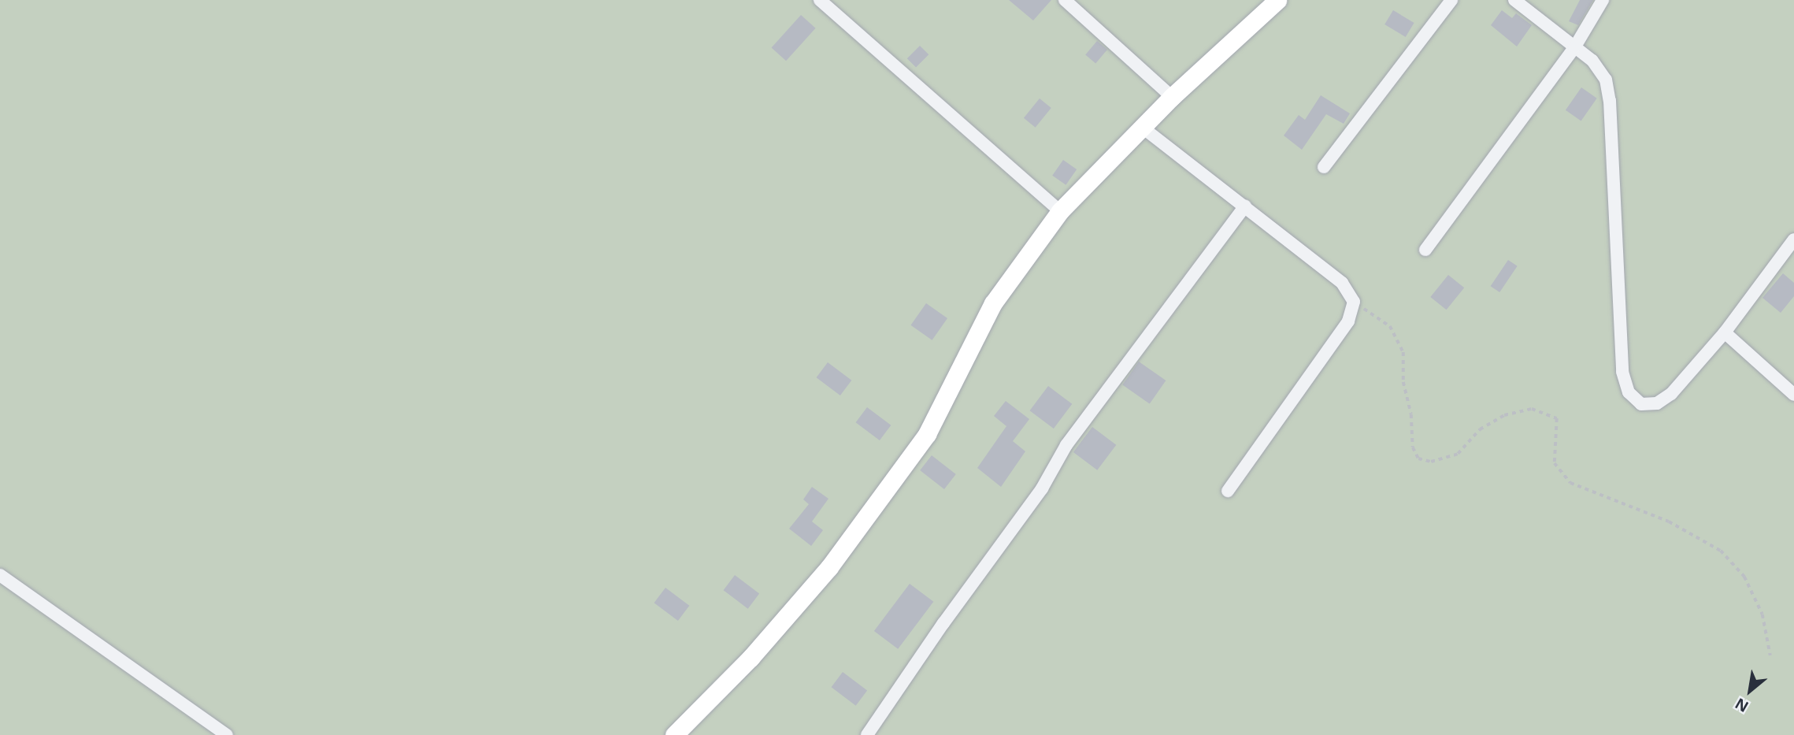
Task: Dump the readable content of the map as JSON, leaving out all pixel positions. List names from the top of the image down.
{
  "north": "bottom left"
}
